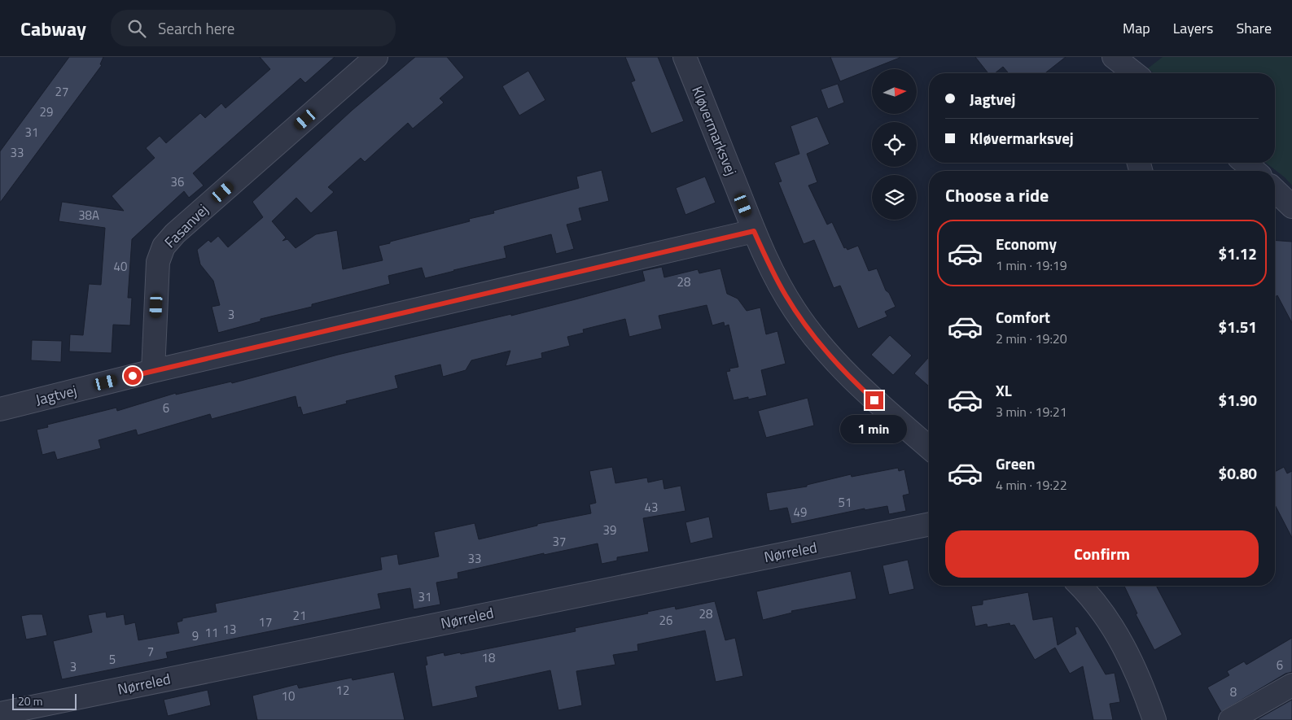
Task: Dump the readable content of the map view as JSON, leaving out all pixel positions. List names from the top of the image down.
{
  "streets": {
    "street": [
      "Kløvermarksvej",
      "Fasanvej",
      "Jagtvej",
      "Nørreled"
    ]
  },
  "crossings": [
    ["Kløvermarksvej", "Jagtvej"],
    ["Fasanvej", "Jagtvej"]
  ],
  "house_numbers": [
    "27",
    "29",
    "31",
    "33",
    "36",
    "38A",
    "40",
    "28",
    "3",
    "6",
    "51",
    "43",
    "49",
    "39",
    "37",
    "33",
    "31",
    "28",
    "21",
    "26",
    "17",
    "13",
    "11",
    "9",
    "7",
    "18",
    "5",
    "6",
    "3",
    "12",
    "8",
    "10"
  ],
  "scale_bar": "20 m",
  "north": "right",
  "page": {
    "header": "Cabway",
    "search": "Search here",
    "nav": ["Map", "Layers", "Share"],
    "banner": ["Jagtvej", "Kløvermarksvej"],
    "heading": "Choose a ride",
    "list": [
      {
        "name": "Economy",
        "note": "1 min · 19:19",
        "value": "$1.12"
      },
      {
        "name": "Comfort",
        "note": "2 min · 19:20",
        "value": "$1.51"
      },
      {
        "name": "XL",
        "note": "3 min · 19:21",
        "value": "$1.90"
      },
      {
        "name": "Green",
        "note": "4 min · 19:22",
        "value": "$0.80"
      }
    ],
    "bubble": "1 min",
    "buttons": "Confirm",
    "scale": "20 m"
  }
}
